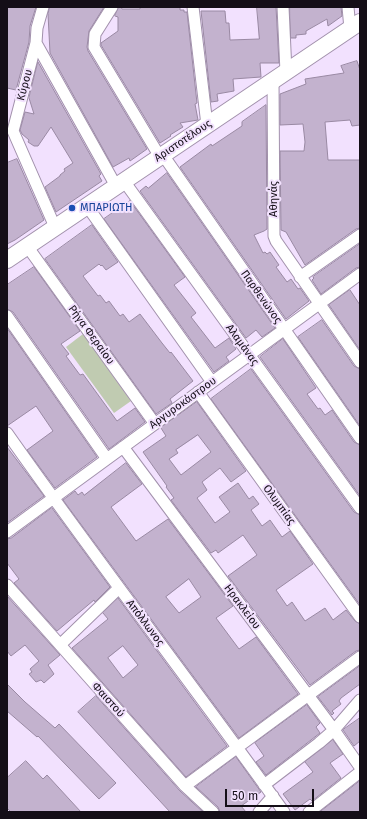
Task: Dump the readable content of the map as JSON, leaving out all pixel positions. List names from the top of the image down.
{
  "streets": {
    "main road": ["Αριστοτέλους"],
    "street": [
      "Κύρου",
      "Αθηνάς",
      "Παρθενώνος",
      "Ρήγα Φεραίου",
      "Αλαμάνας",
      "Αργυροκάστρου",
      "Ολυμπίας",
      "Ηρακλείου",
      "Απόλλωνος",
      "Φαιστού"
    ]
  },
  "crossings": [
    ["Κύρου", "Αριστοτέλους"],
    ["Κύρου", "Αλαμάνας"],
    ["Αριστοτέλους", "Αθηνάς"],
    ["Αριστοτέλους", "Παρθενώνος"],
    ["Αριστοτέλους", "Ρήγα Φεραίου"],
    ["Αριστοτέλους", "Αλαμάνας"],
    ["Αθηνάς", "Αργυροκάστρου"],
    ["Παρθενώνος", "Αργυροκάστρου"],
    ["Ρήγα Φεραίου", "Αργυροκάστρου"],
    ["Αλαμάνας", "Αργυροκάστρου"],
    ["Αργυροκάστρου", "Ολυμπίας"],
    ["Αργυροκάστρου", "Ηρακλείου"],
    ["Αργυροκάστρου", "Απόλλωνος"]
  ],
  "places": ["ΜΠΑΡΙΩΤΗ"],
  "scale_bar": "50 m"
}
